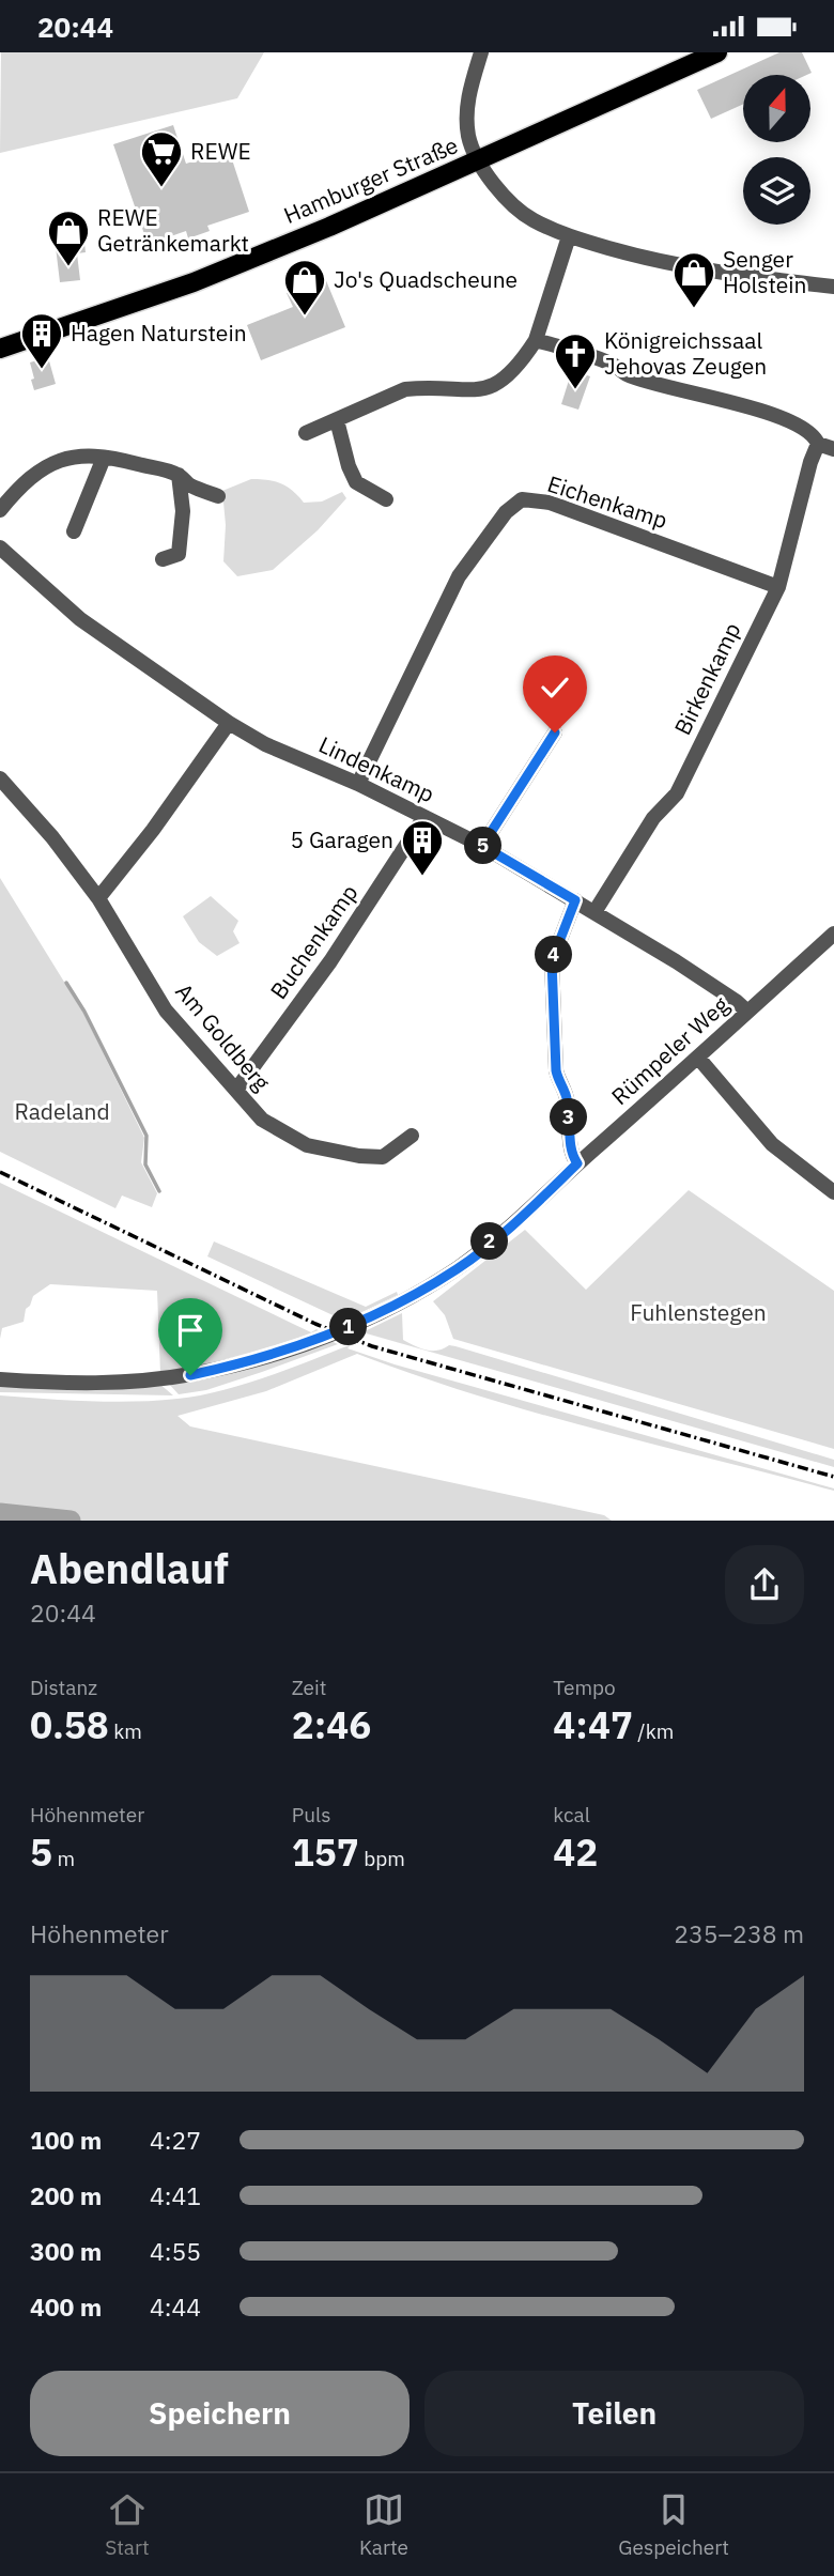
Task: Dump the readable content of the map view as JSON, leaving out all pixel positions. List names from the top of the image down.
{
  "streets": {
    "main road": ["Hamburger Straße"],
    "street": [
      "Eichenkamp",
      "Birkenkamp",
      "Lindenkamp",
      "Buchenkamp",
      "Am Goldberg",
      "Rümpeler Weg"
    ]
  },
  "crossings": [
    ["Eichenkamp", "Birkenkamp"],
    ["Eichenkamp", "Lindenkamp"],
    ["Birkenkamp", "Lindenkamp"],
    ["Lindenkamp", "Buchenkamp"],
    ["Lindenkamp", "Rümpeler Weg"],
    ["Buchenkamp", "Am Goldberg"]
  ],
  "parks": ["Radeland", "Fuhlenstegen"],
  "places": {
    "supermarket": ["REWE"],
    "shop": ["REWE Getränkemarkt", "Senger Holstein", "Jo's Quadscheune"],
    "building": ["Hagen Naturstein", "5 Garagen"],
    "church": ["Königreichssaal Jehovas Zeugen"]
  },
  "north": "top",
  "page": {
    "status": "20:44",
    "pins": [
      "5",
      "4",
      "3",
      "2",
      "1"
    ],
    "heading": ["Abendlauf", "20:44"],
    "stats": [
      ["Distanz", "0.58 km"],
      ["Zeit", "2:46"],
      ["Tempo", "4:47 /km"],
      ["Höhenmeter", "5 m"],
      ["Puls", "157 bpm"],
      ["kcal", "42"]
    ],
    "chart": ["Höhenmeter", "235–238 m"],
    "list": [
      {
        "name": "100 m",
        "note": "4:27"
      },
      {
        "name": "200 m",
        "note": "4:41"
      },
      {
        "name": "300 m",
        "note": "4:55"
      },
      {
        "name": "400 m",
        "note": "4:44"
      }
    ],
    "buttons": ["Speichern", "Teilen"],
    "tabs": ["Start", "Karte", "Gespeichert"]
  }
}
